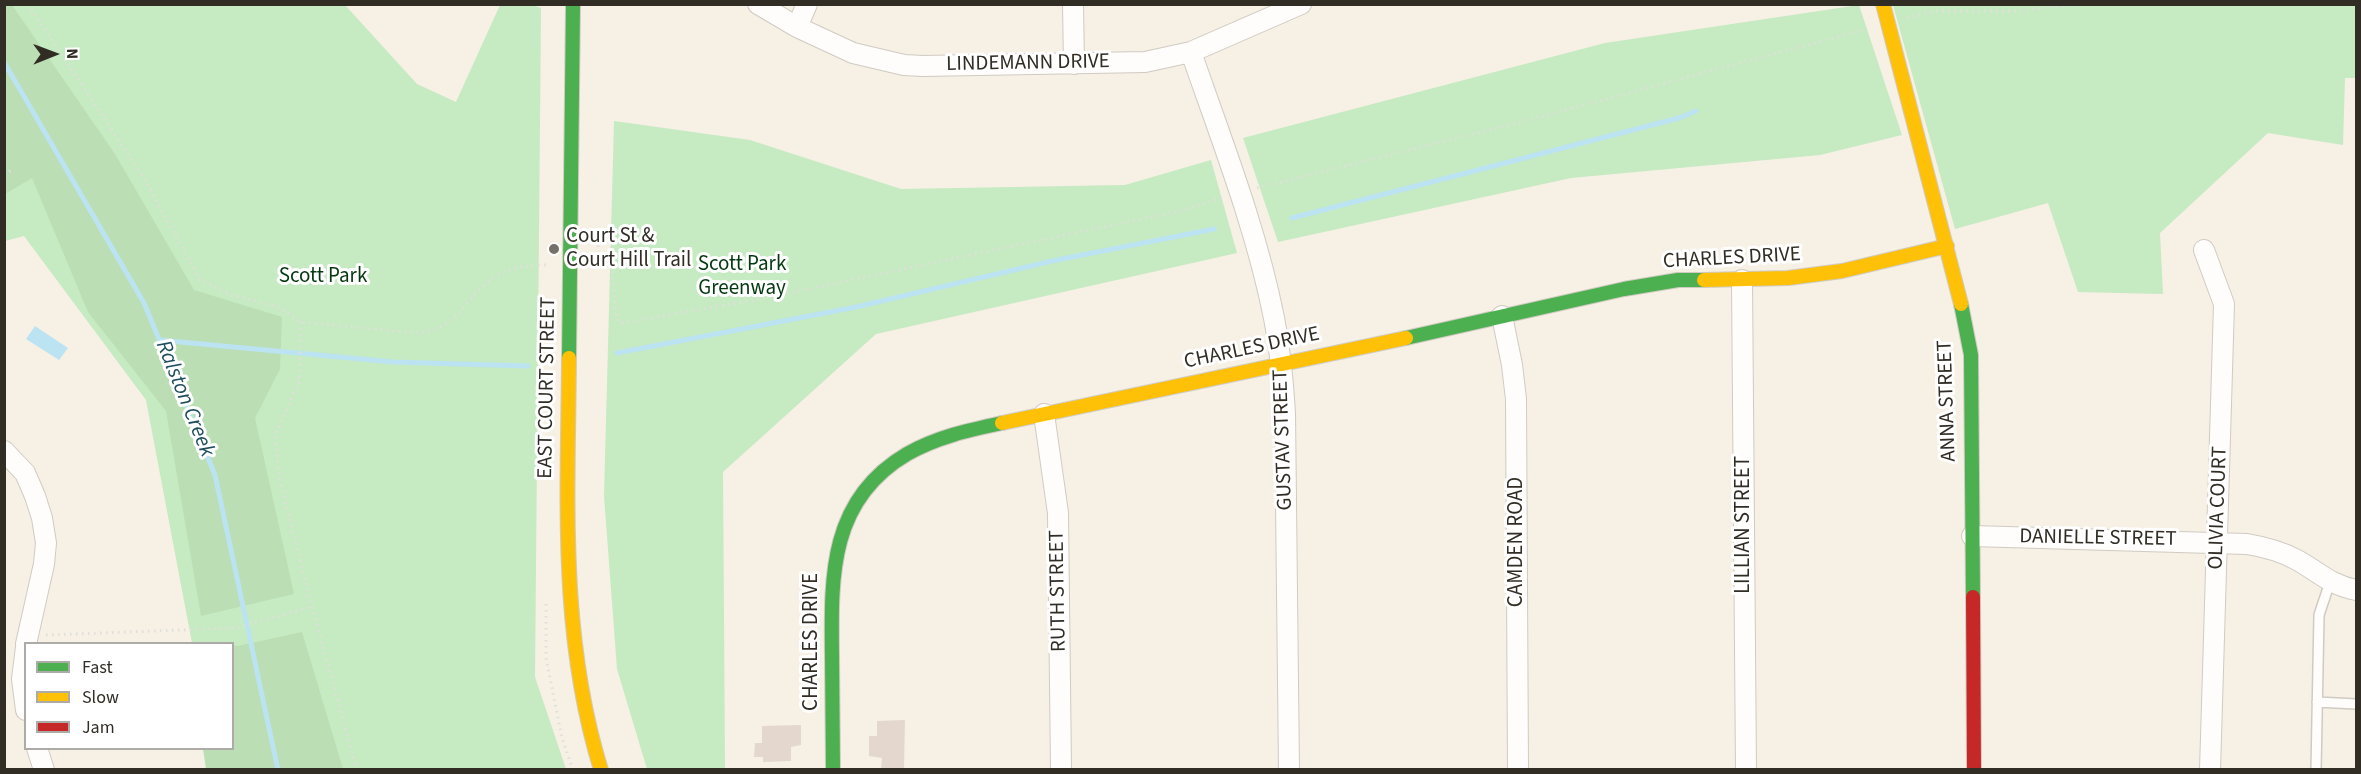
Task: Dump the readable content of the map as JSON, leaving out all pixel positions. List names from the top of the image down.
{
  "streets": {
    "street": [
      "LINDEMANN DRIVE",
      "CHARLES DRIVE",
      "EAST COURT STREET",
      "ANNA STREET",
      "GUSTAV STREET",
      "OLIVIA COURT",
      "LILLIAN STREET",
      "DANIELLE STREET",
      "CAMDEN ROAD",
      "RUTH STREET"
    ]
  },
  "crossings": [
    ["LINDEMANN DRIVE", "GUSTAV STREET"],
    ["CHARLES DRIVE", "ANNA STREET"],
    ["CHARLES DRIVE", "GUSTAV STREET"],
    ["CHARLES DRIVE", "LILLIAN STREET"],
    ["CHARLES DRIVE", "CAMDEN ROAD"],
    ["CHARLES DRIVE", "RUTH STREET"],
    ["ANNA STREET", "DANIELLE STREET"],
    ["OLIVIA COURT", "DANIELLE STREET"]
  ],
  "water": ["Ralston Creek"],
  "parks": ["Scott Park Greenway", "Scott Park"],
  "places": ["Court St & Court Hill Trail"],
  "legend": ["Fast", "Slow", "Jam"],
  "north": "right"
}
